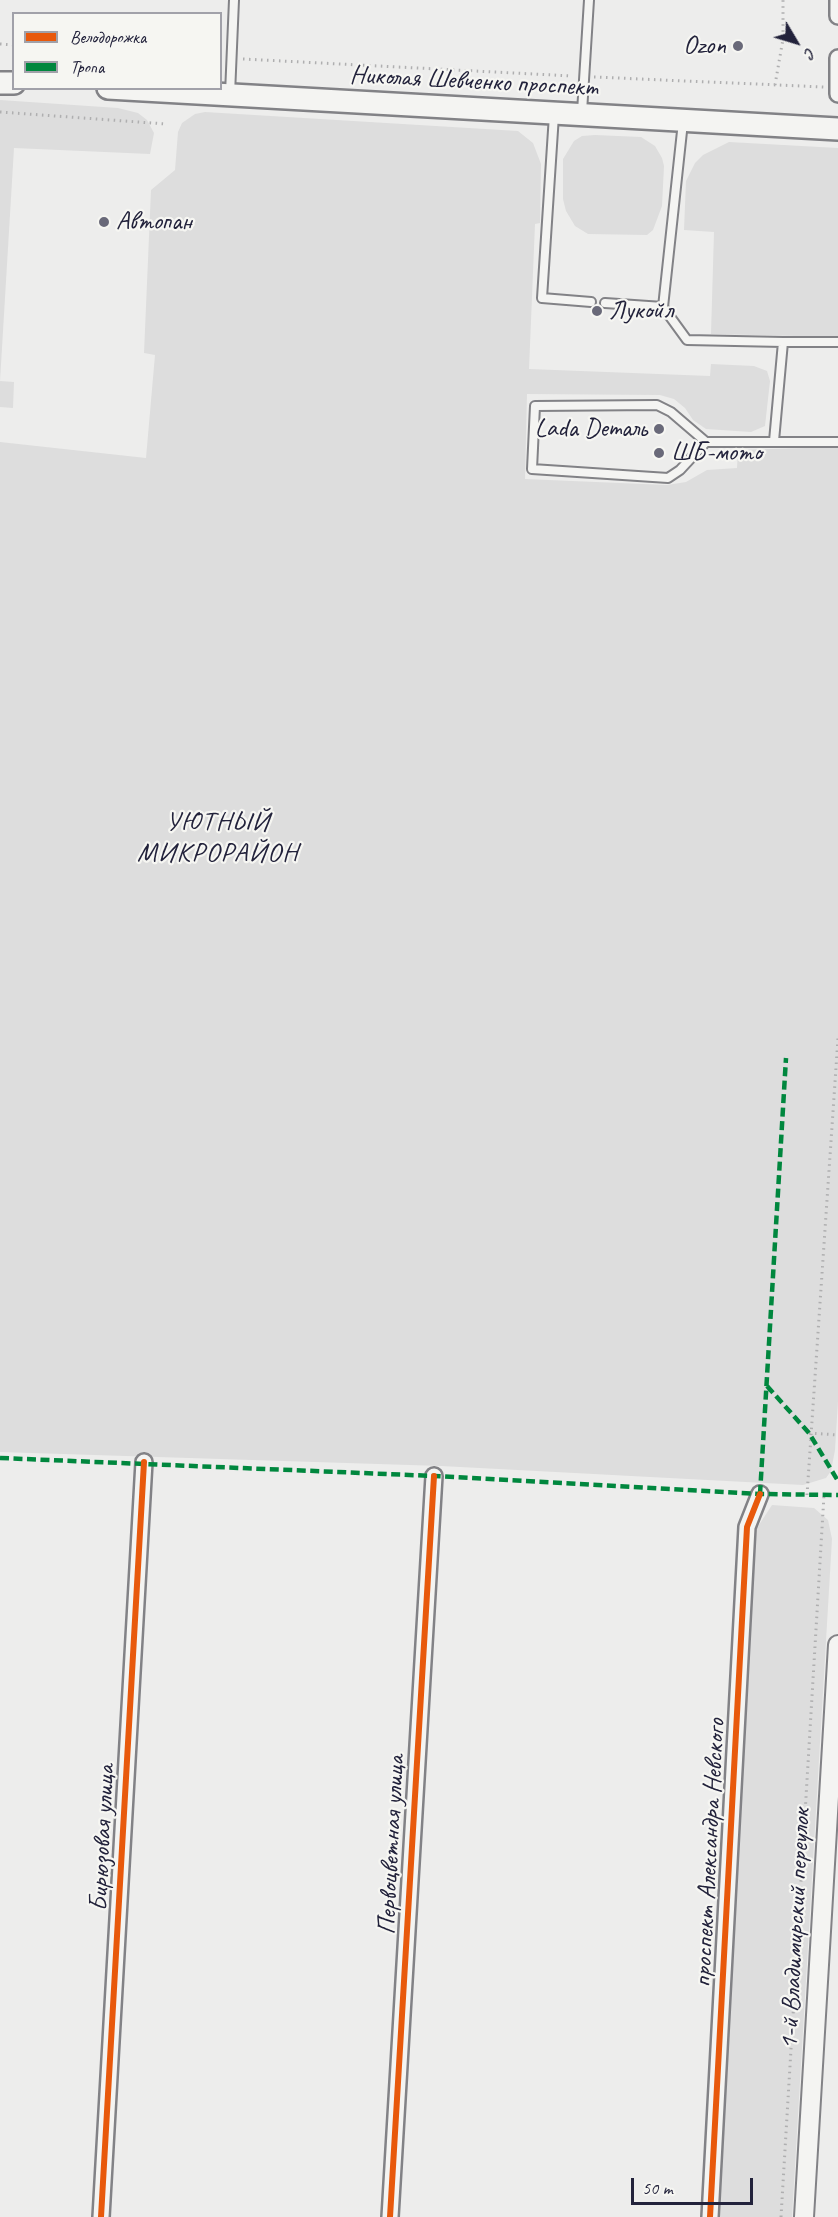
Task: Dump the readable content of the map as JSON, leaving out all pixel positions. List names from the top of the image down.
{
  "streets": {
    "main road": ["Николая Шевченко проспект"],
    "street": [
      "Бирюзовая улица",
      "Первоцветная улица",
      "проспект Александра Невского",
      "1-й Владимирский переулок"
    ]
  },
  "districts": ["УЮТНЫЙ МИКРОРАЙОН"],
  "places": [
    "Ozon",
    "Автопан",
    "Лукойл",
    "Lada Dеталь",
    "ШБ-мото"
  ],
  "legend": ["Велодорожка", "Тропа"],
  "scale_bar": "50 m",
  "north": "bottom right"
}
